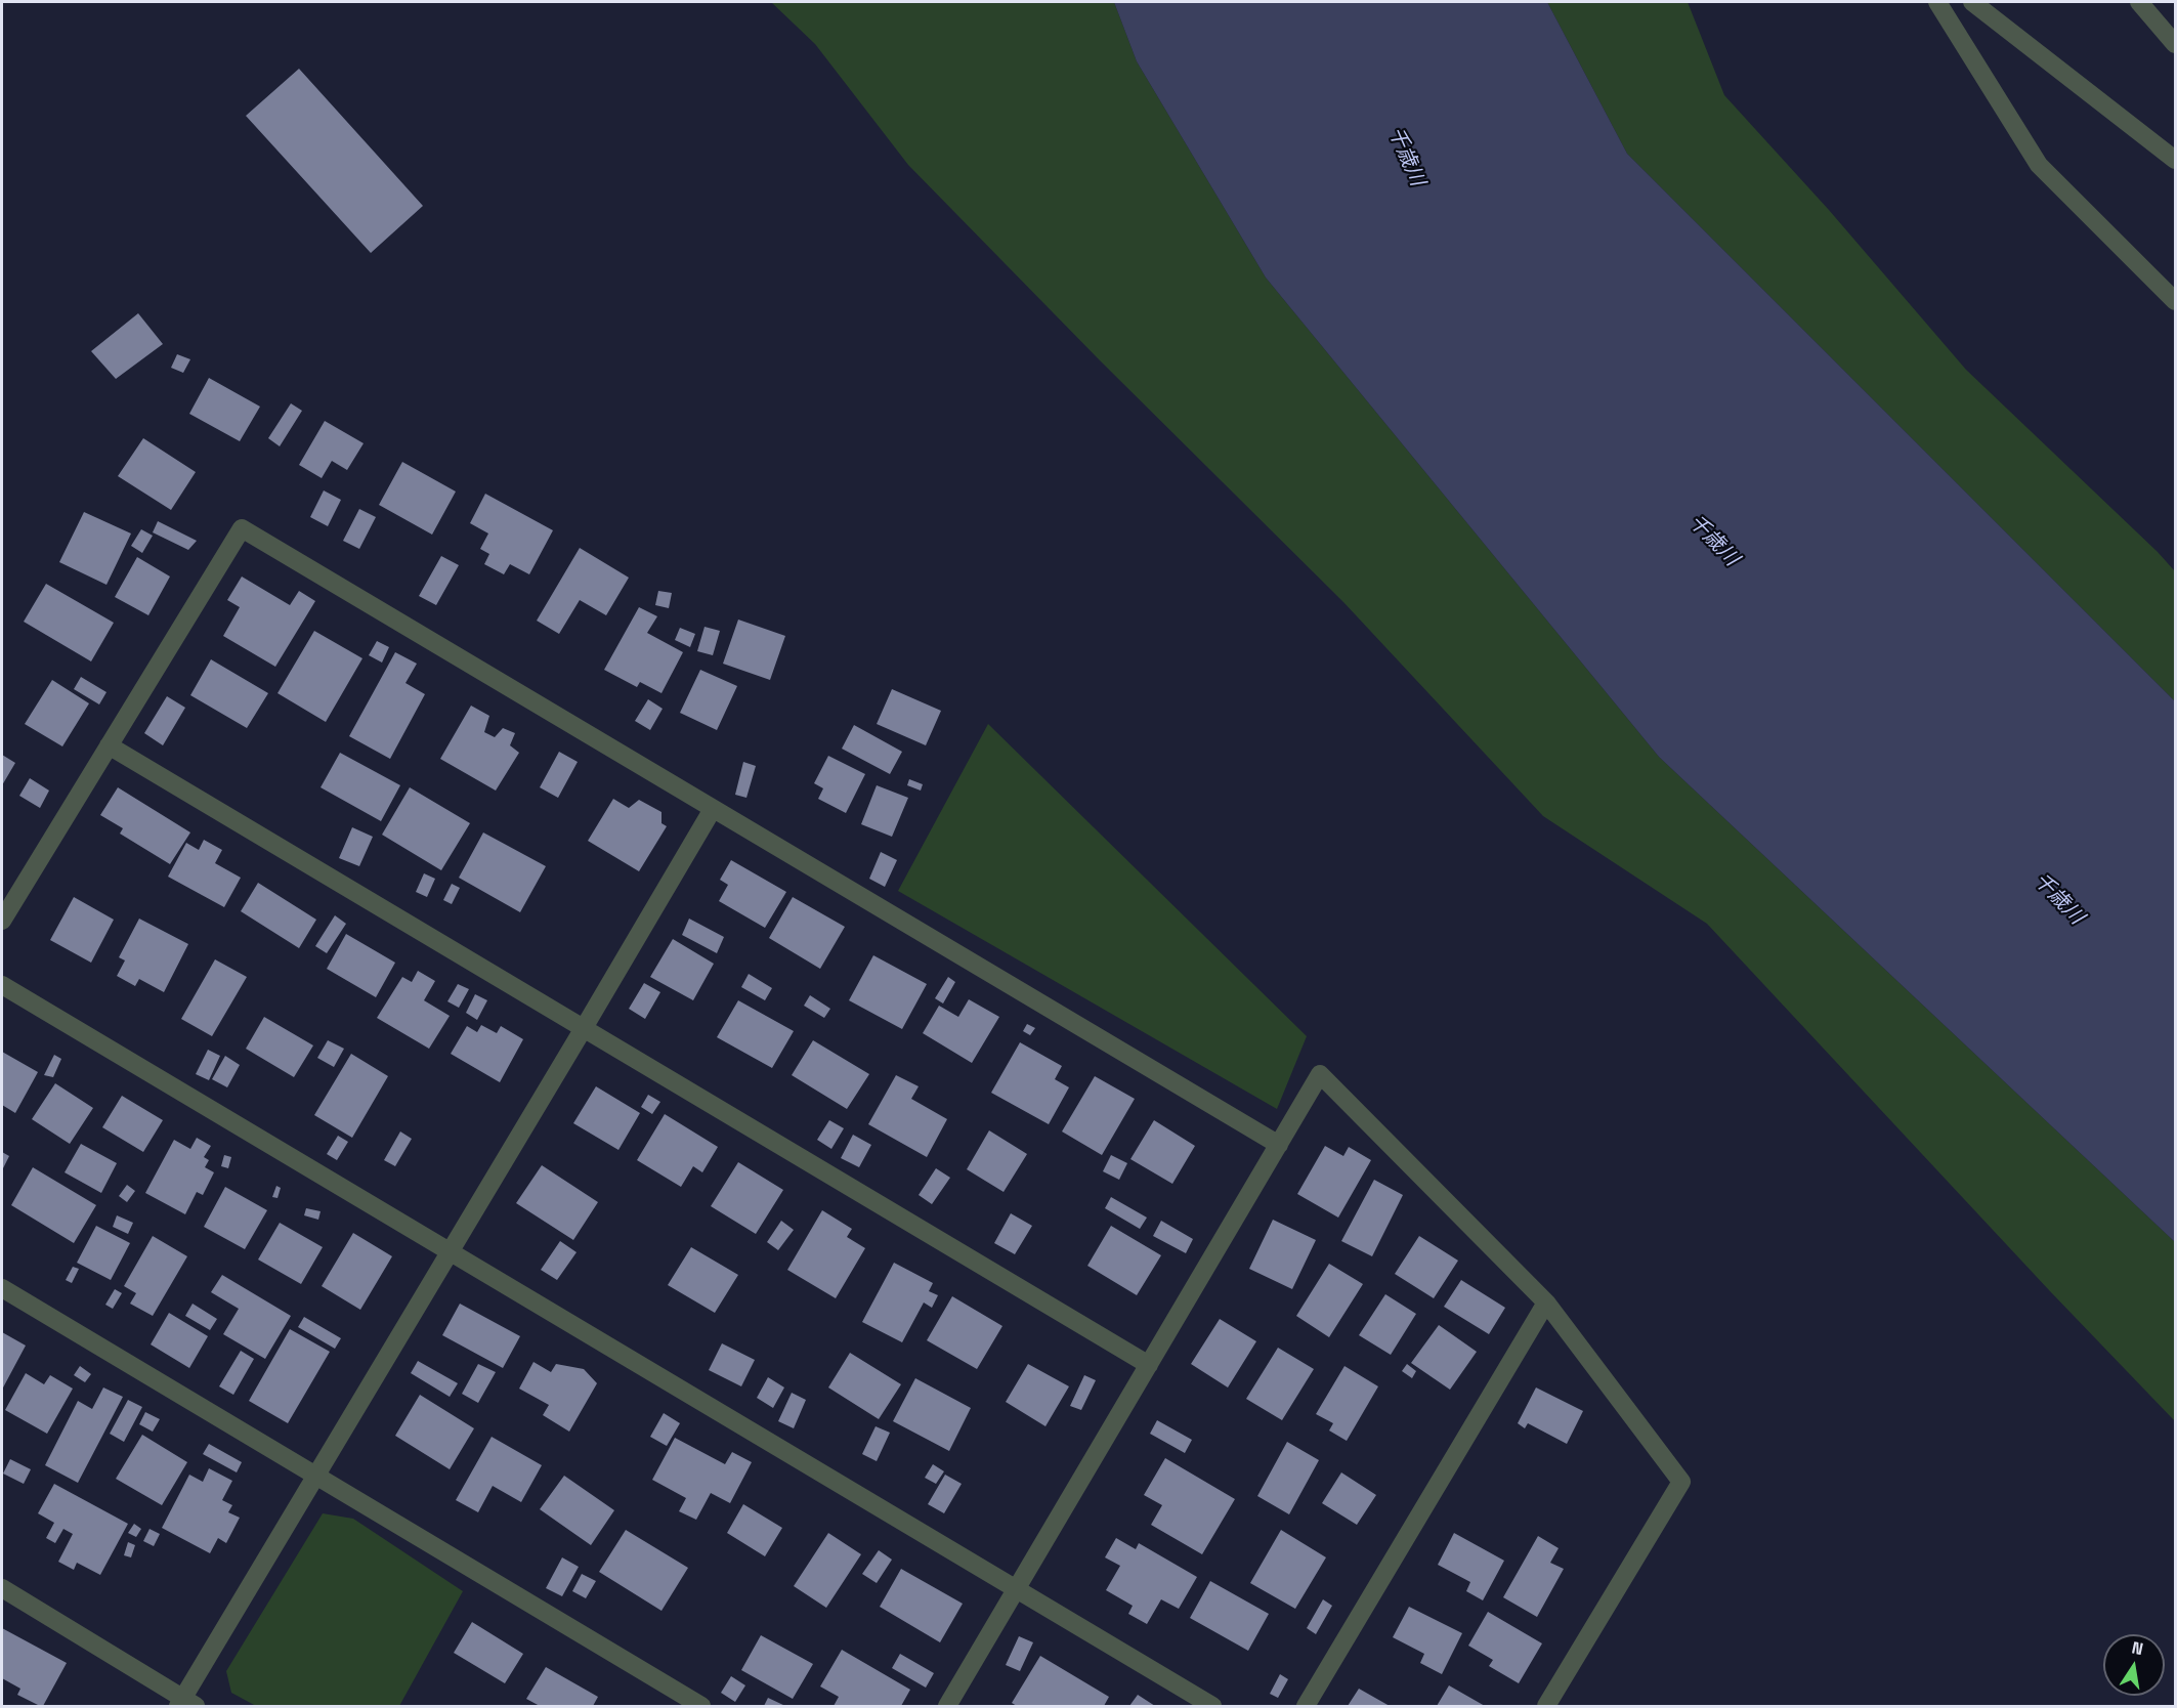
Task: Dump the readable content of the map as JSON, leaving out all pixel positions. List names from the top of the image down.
{
  "water": ["千歳川"],
  "north": "top"
}
